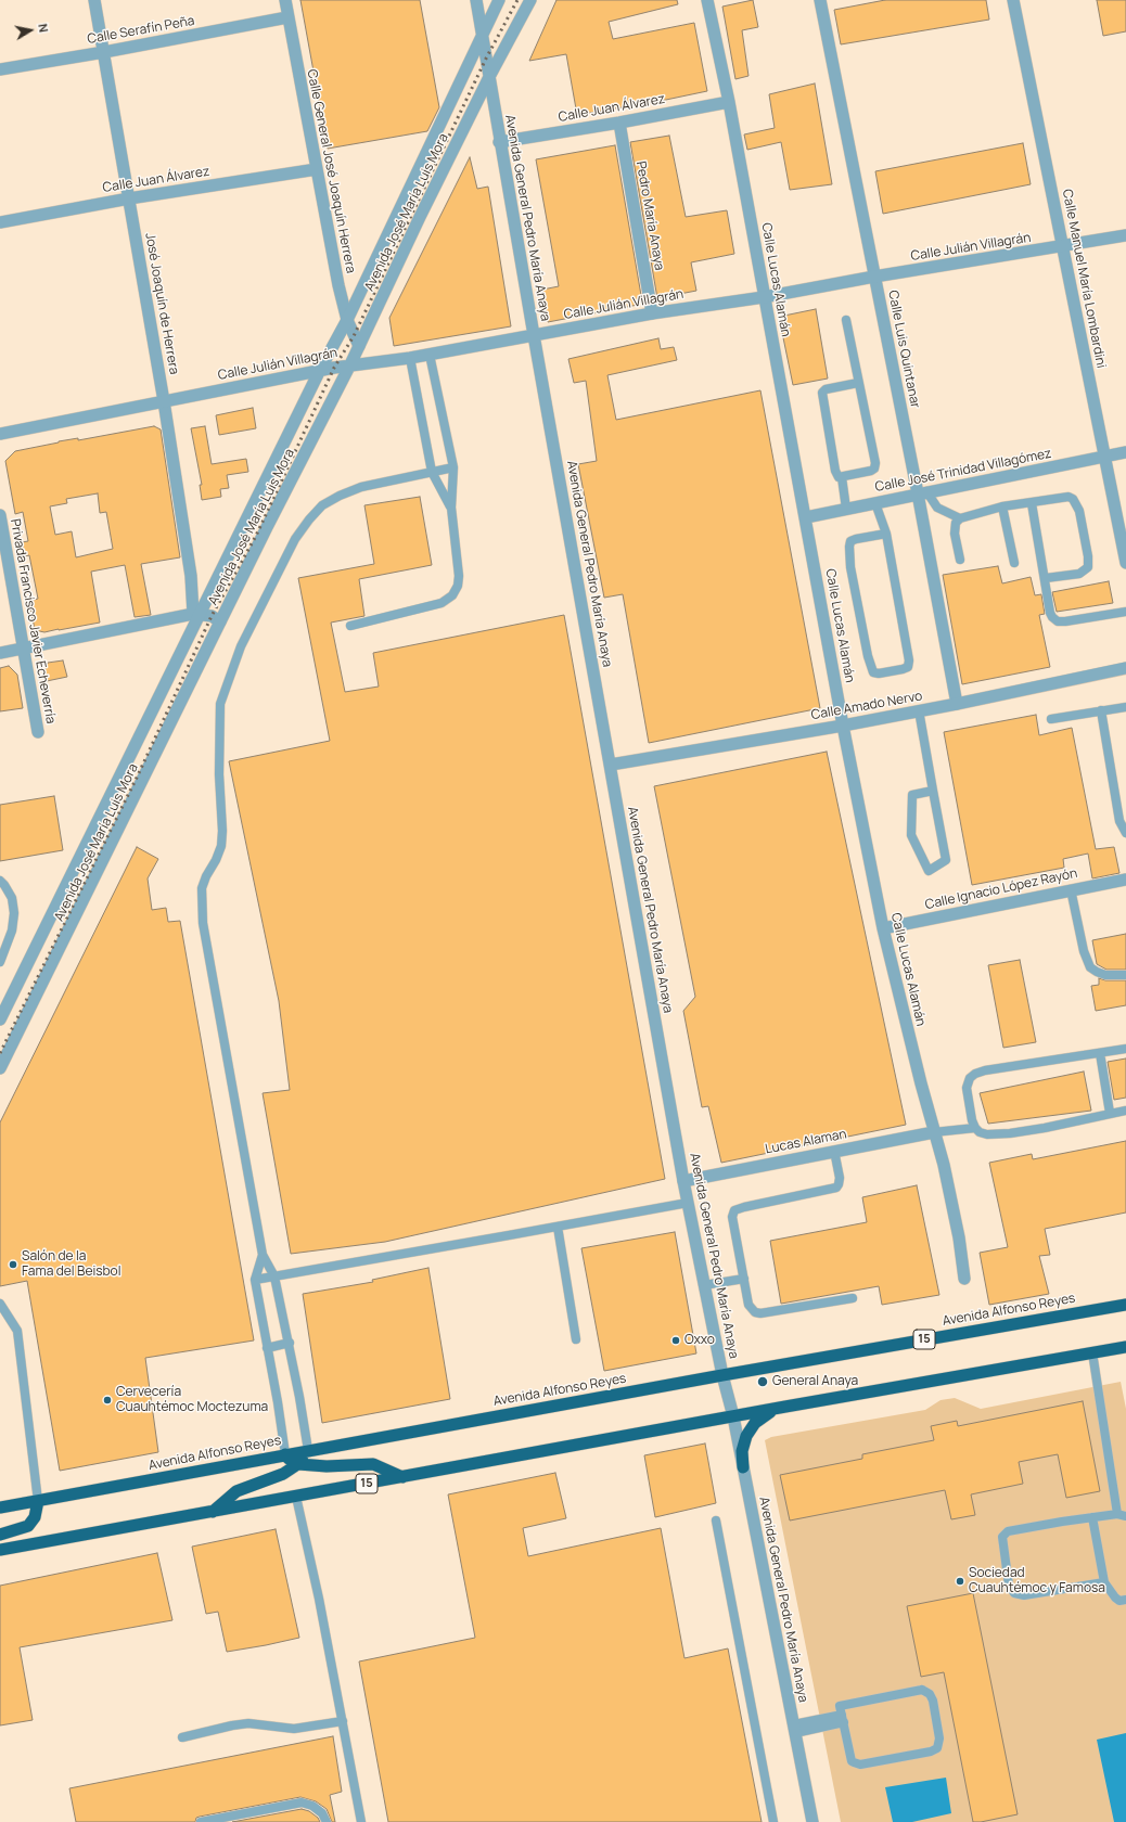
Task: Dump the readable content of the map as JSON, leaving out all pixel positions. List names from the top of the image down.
{
  "streets": {
    "highway": ["Avenida Alfonso Reyes", "15"],
    "street": [
      "Calle Serafín Peña",
      "Calle Juan Álvarez",
      "Calle General José Joaquín Herrera",
      "Avenida José María Luis Mora",
      "Pedro María Anaya",
      "Avenida General Pedro María Anaya",
      "Calle Julián Villagrán",
      "Calle Manuel María Lombardini",
      "Calle Lucas Alamán",
      "José Joaquín de Herrera",
      "Calle Luis Quintanar",
      "Calle José Trinidad Villagómez",
      "Privada Francisco Javier Echeverría",
      "Calle Amado Nervo",
      "Calle Ignacio López Rayón",
      "Lucas Alaman"
    ]
  },
  "crossings": [
    ["Calle Serafín Peña", "Calle General José Joaquín Herrera"],
    ["Calle Serafín Peña", "José Joaquín de Herrera"],
    ["Calle Juan Álvarez", "Calle General José Joaquín Herrera"],
    ["Calle Juan Álvarez", "Pedro María Anaya"],
    ["Calle Juan Álvarez", "Avenida General Pedro María Anaya"],
    ["Calle Juan Álvarez", "Calle Lucas Alamán"],
    ["Calle Juan Álvarez", "José Joaquín de Herrera"],
    ["Calle General José Joaquín Herrera", "Avenida José María Luis Mora"],
    ["Avenida José María Luis Mora", "Avenida General Pedro María Anaya"],
    ["Avenida José María Luis Mora", "Calle Julián Villagrán"],
    ["Avenida José María Luis Mora", "José Joaquín de Herrera"],
    ["Pedro María Anaya", "Calle Julián Villagrán"],
    ["Avenida General Pedro María Anaya", "Calle Julián Villagrán"],
    ["Avenida General Pedro María Anaya", "Calle Amado Nervo"],
    ["Avenida General Pedro María Anaya", "Lucas Alaman"],
    ["Avenida General Pedro María Anaya", "Avenida Alfonso Reyes"],
    ["Avenida General Pedro María Anaya", "15"],
    ["Calle Julián Villagrán", "Calle Manuel María Lombardini"],
    ["Calle Julián Villagrán", "Calle Lucas Alamán"],
    ["Calle Julián Villagrán", "José Joaquín de Herrera"],
    ["Calle Julián Villagrán", "Calle Luis Quintanar"],
    ["Calle Manuel María Lombardini", "Calle José Trinidad Villagómez"],
    ["Calle Lucas Alamán", "Calle José Trinidad Villagómez"],
    ["Calle Lucas Alamán", "Calle Amado Nervo"],
    ["Calle Lucas Alamán", "Calle Ignacio López Rayón"],
    ["Calle Lucas Alamán", "Lucas Alaman"],
    ["Calle Luis Quintanar", "Calle José Trinidad Villagómez"],
    ["Calle Luis Quintanar", "Calle Amado Nervo"]
  ],
  "places": [
    "Salón de la Fama del Beisbol",
    "Oxxo",
    "General Anaya",
    "Cervecería Cuauhtémoc Moctezuma",
    "Sociedad Cuauhtémoc y Famosa"
  ],
  "north": "right"
}
